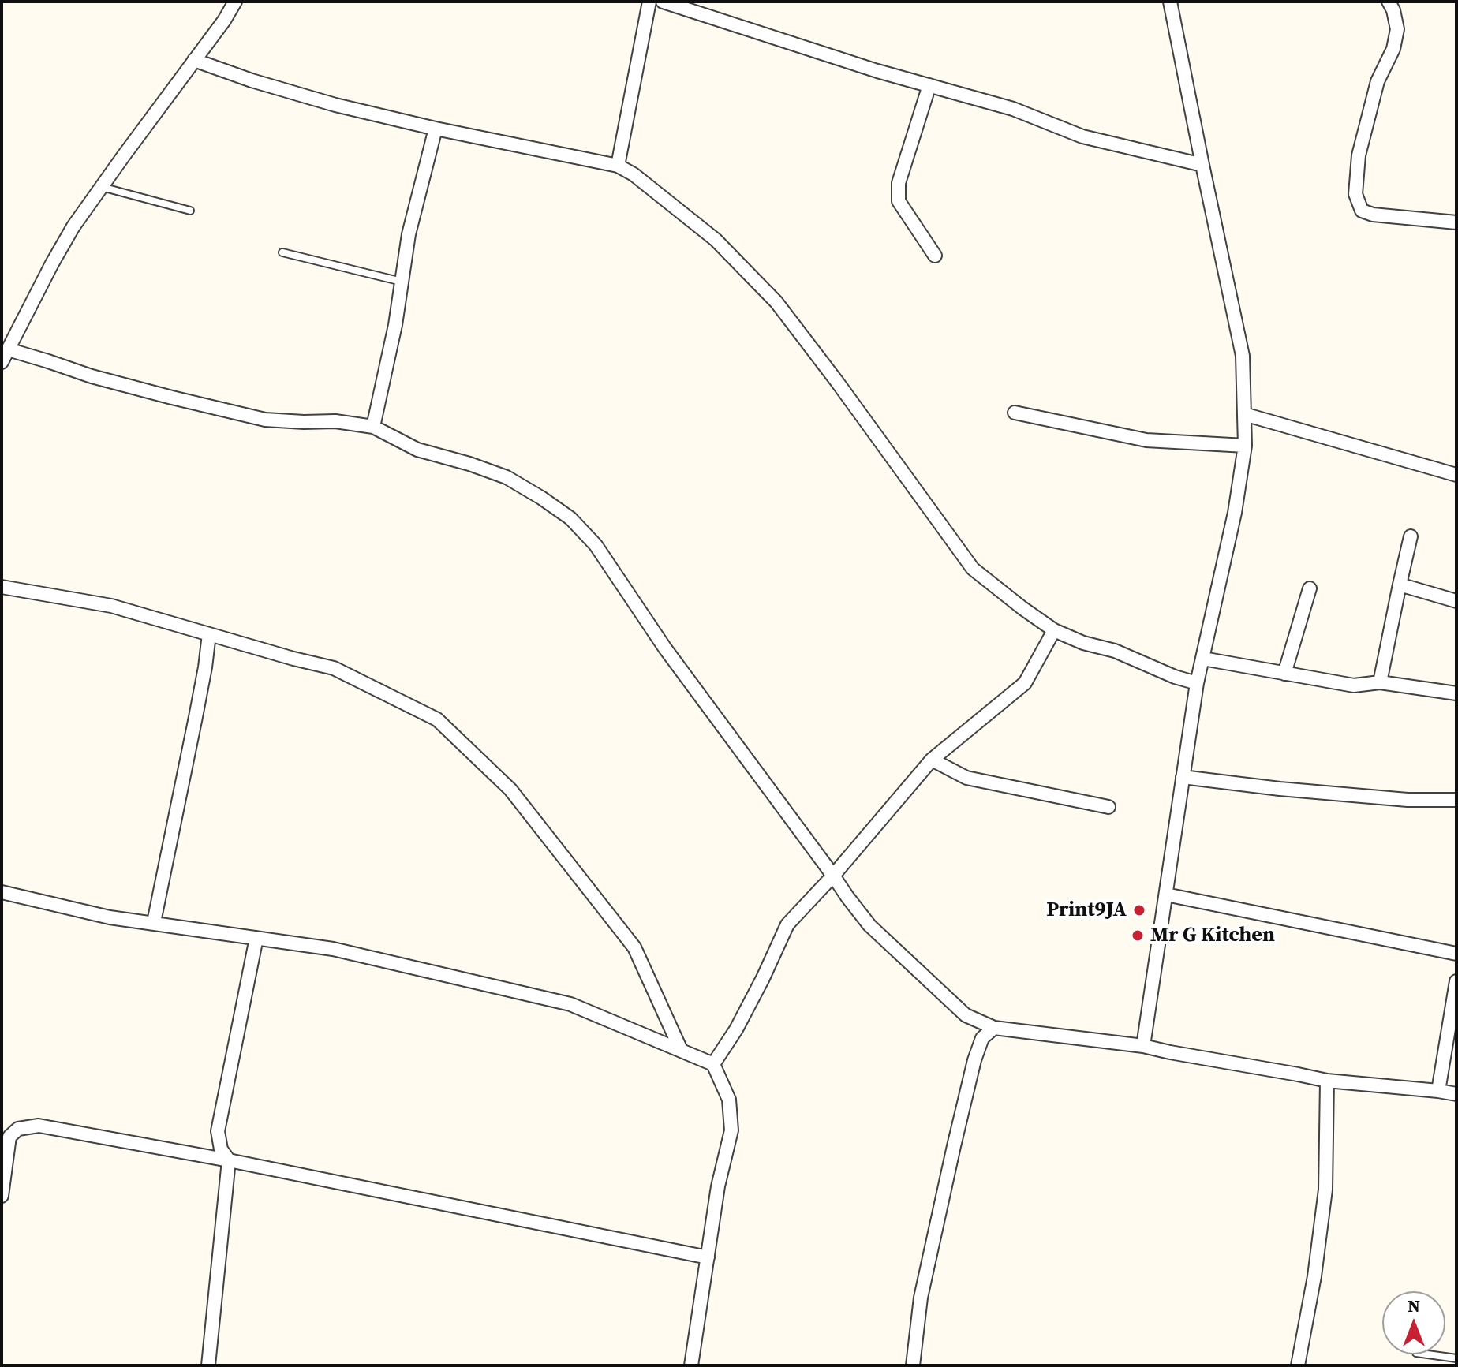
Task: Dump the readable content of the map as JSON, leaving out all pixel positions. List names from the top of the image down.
{
  "places": ["Print9JA", "Mr G Kitchen"],
  "north": "top"
}
